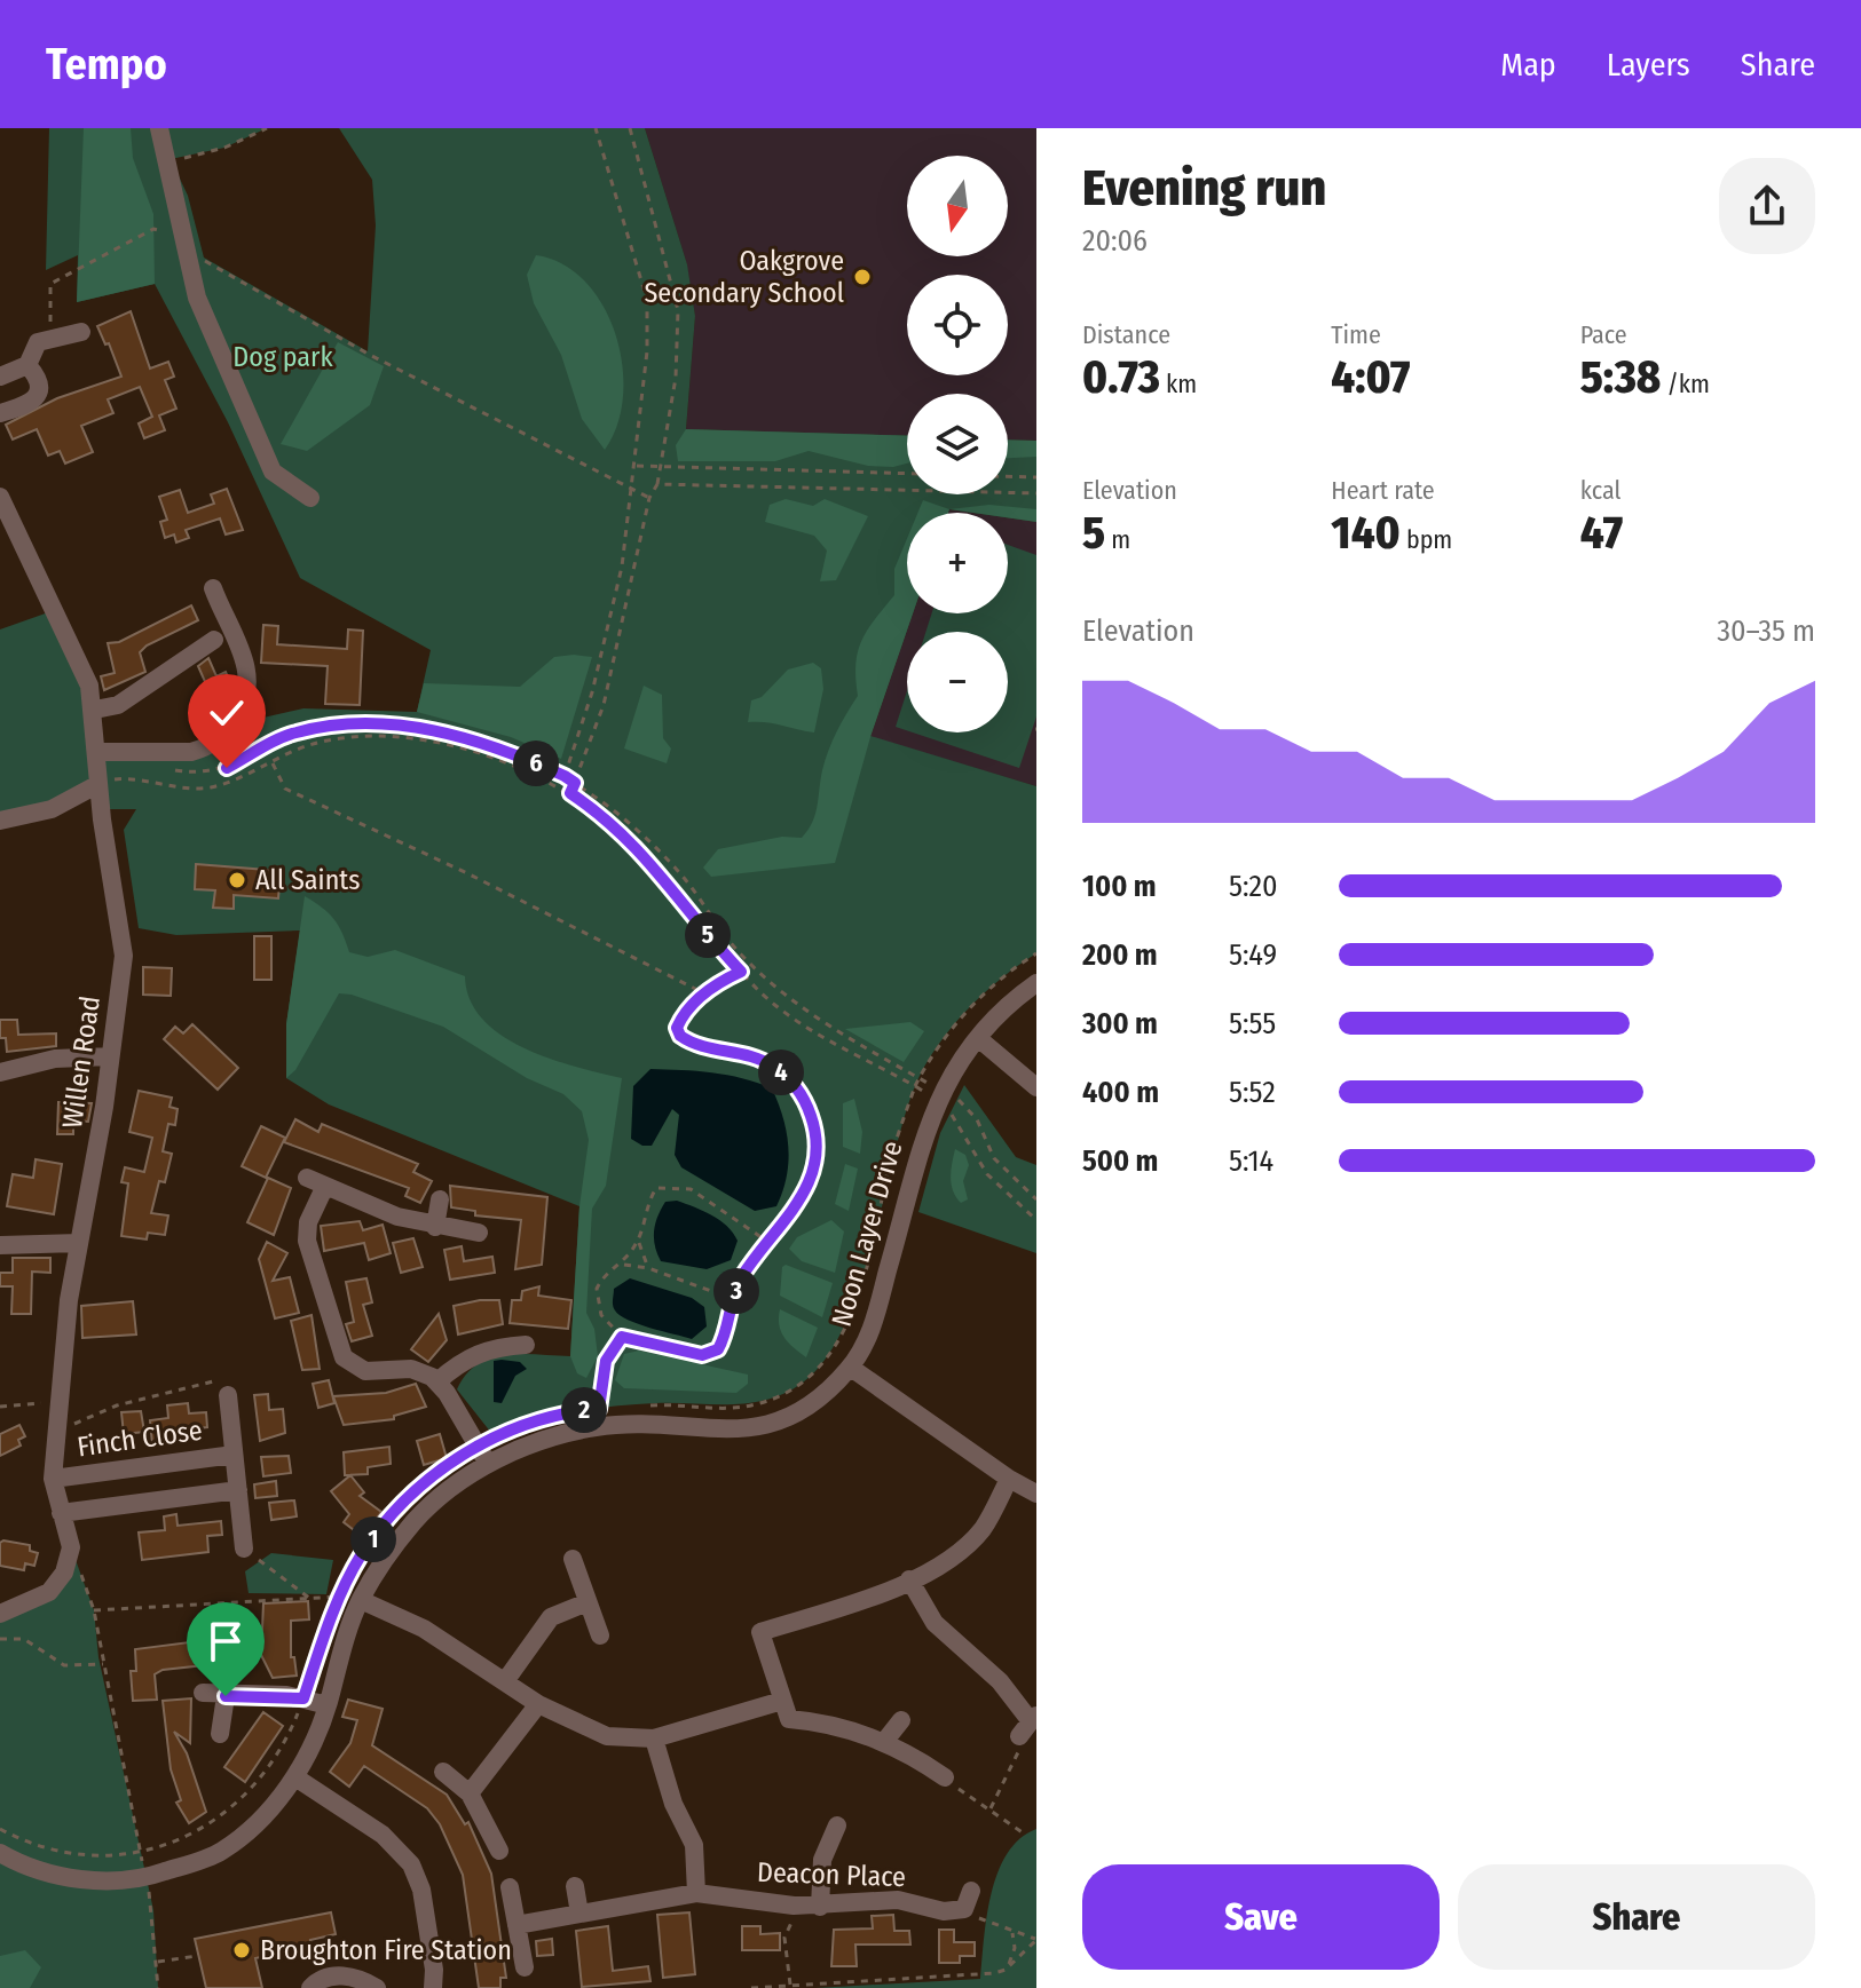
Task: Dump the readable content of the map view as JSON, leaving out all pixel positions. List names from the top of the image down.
{
  "streets": {
    "street": [
      "Willen Road",
      "Noon Layer Drive",
      "Finch Close",
      "Deacon Place"
    ]
  },
  "crossings": [
    ["Willen Road", "Finch Close"]
  ],
  "parks": ["Dog park"],
  "places": ["Oakgrove Secondary School", "All Saints", "Broughton Fire Station"],
  "north": "bottom",
  "page": {
    "header": "Tempo",
    "nav": ["Map", "Layers", "Share"],
    "heading": ["Evening run", "20:06"],
    "map_buttons": ["+", "−"],
    "stats": [
      ["Distance", "0.73 km"],
      ["Time", "4:07"],
      ["Pace", "5:38 /km"],
      ["Elevation", "5 m"],
      ["Heart rate", "140 bpm"],
      ["kcal", "47"]
    ],
    "chart": ["Elevation", "30–35 m"],
    "pins": [
      "6",
      "5",
      "4",
      "3",
      "2",
      "1"
    ],
    "list": [
      {
        "name": "100 m",
        "note": "5:20"
      },
      {
        "name": "200 m",
        "note": "5:49"
      },
      {
        "name": "300 m",
        "note": "5:55"
      },
      {
        "name": "400 m",
        "note": "5:52"
      },
      {
        "name": "500 m",
        "note": "5:14"
      }
    ],
    "buttons": ["Save", "Share"]
  }
}
